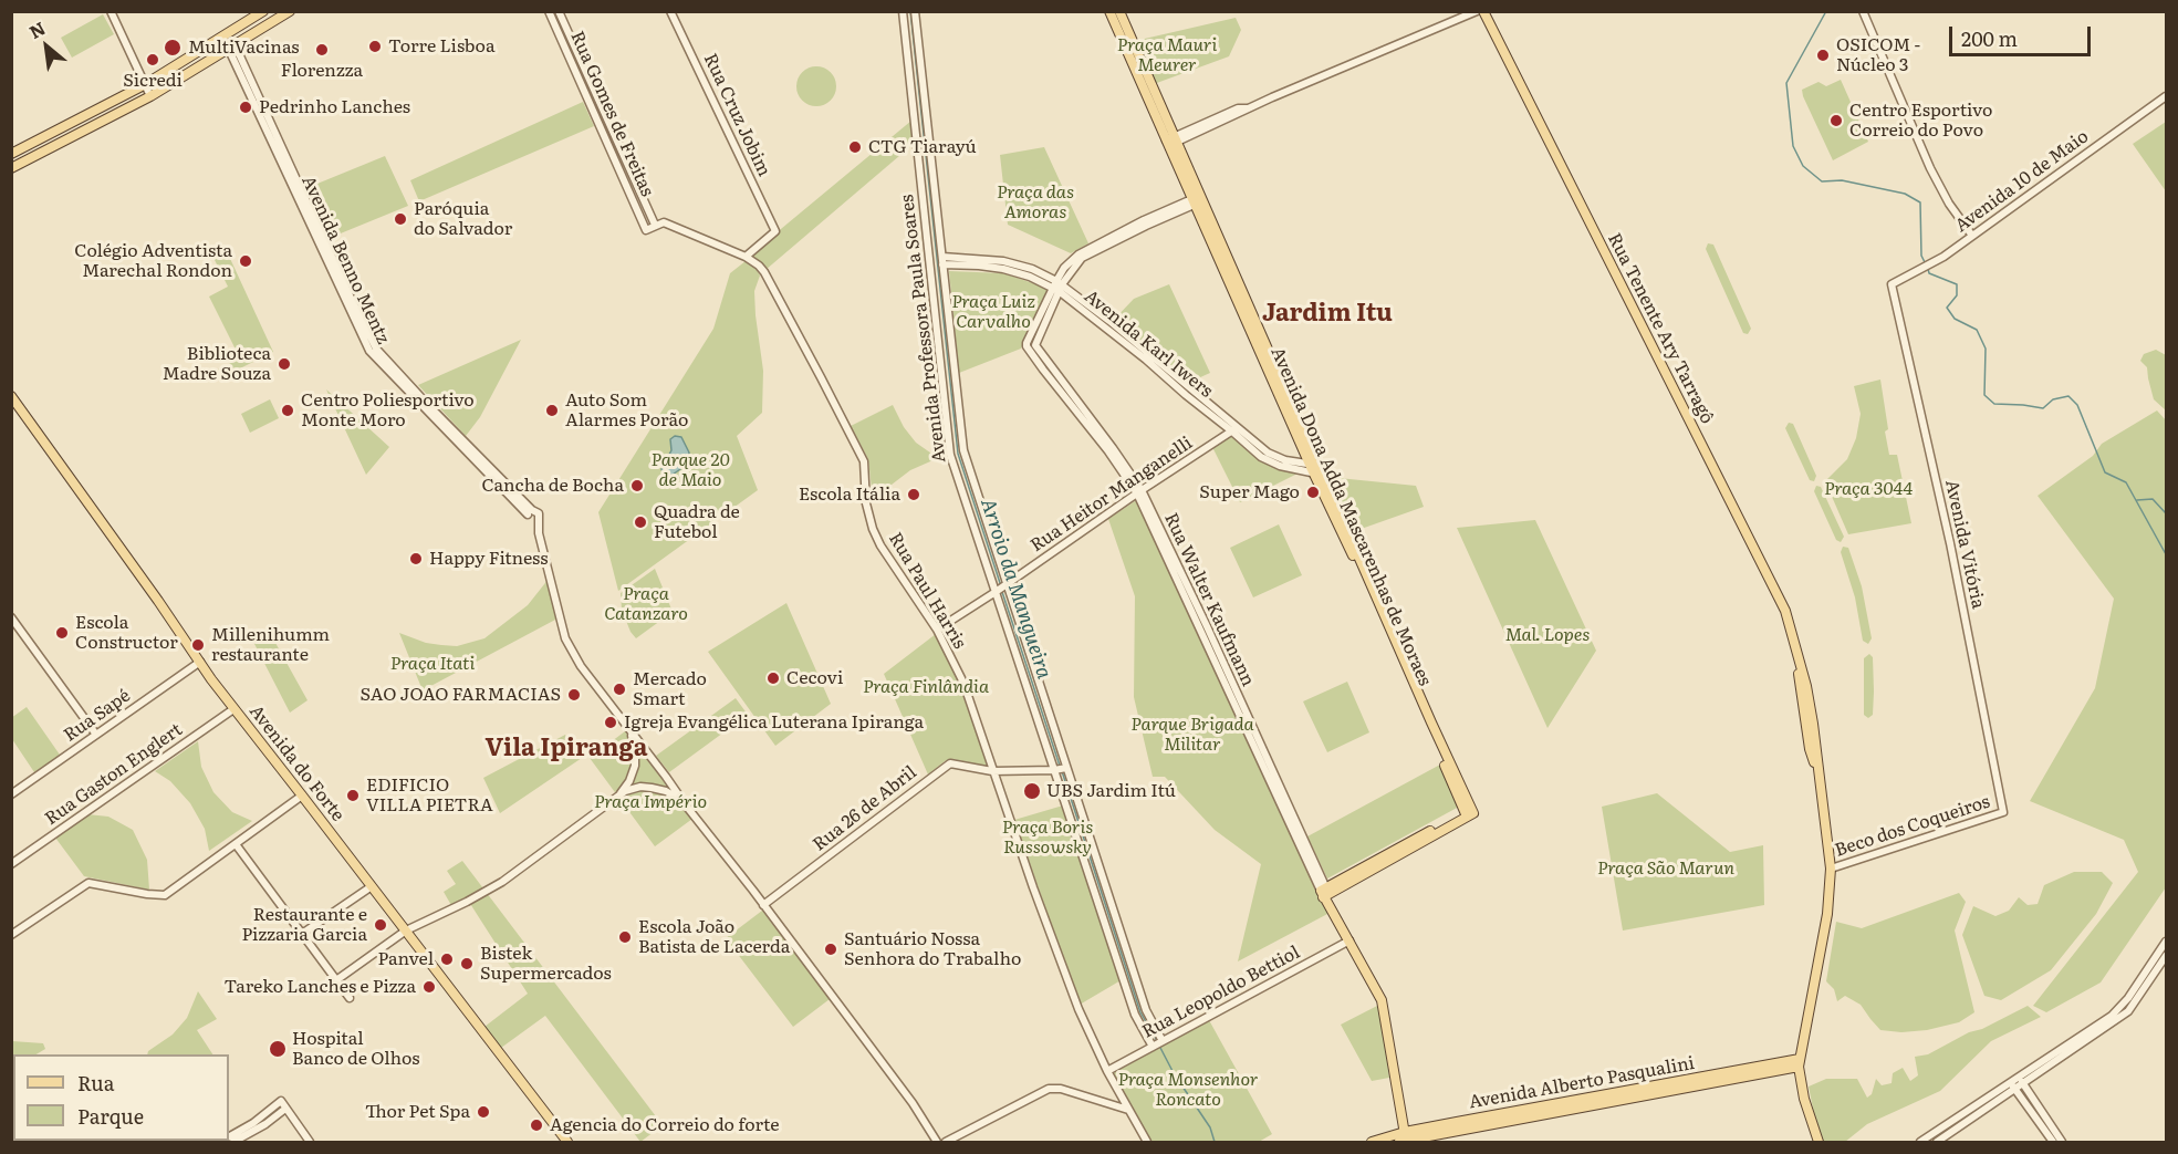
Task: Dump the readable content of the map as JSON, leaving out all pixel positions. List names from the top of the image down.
{
  "streets": {
    "main road": [
      "Rua Tenente Ary Tarragô",
      "Avenida Dona Adda Mascarenhas de Moraes",
      "Rua Walter Kaufmann",
      "Avenida do Forte",
      "Avenida Alberto Pasqualini"
    ],
    "street": [
      "Rua Gomes de Freitas",
      "Rua Cruz Jobim",
      "Avenida 10 de Maio",
      "Avenida Benno Mentz",
      "Avenida Professora Paula Soares",
      "Avenida Karl Iwers",
      "Rua Heitor Manganelli",
      "Avenida Vitória",
      "Rua Paul Harris",
      "Rua Sapé",
      "Rua Gaston Englert",
      "Rua 26 de Abril",
      "Beco dos Coqueiros",
      "Rua Leopoldo Bettiol"
    ]
  },
  "crossings": [
    ["Rua Cruz Jobim", "Rua Paul Harris"],
    ["Avenida 10 de Maio", "Avenida Vitória"],
    ["Avenida Professora Paula Soares", "Avenida Karl Iwers"],
    ["Avenida Professora Paula Soares", "Rua Heitor Manganelli"],
    ["Avenida Professora Paula Soares", "Rua 26 de Abril"],
    ["Avenida Professora Paula Soares", "Rua Leopoldo Bettiol"],
    ["Rua Tenente Ary Tarragô", "Beco dos Coqueiros"],
    ["Rua Tenente Ary Tarragô", "Avenida Alberto Pasqualini"],
    ["Avenida Karl Iwers", "Rua Heitor Manganelli"],
    ["Avenida Karl Iwers", "Avenida Dona Adda Mascarenhas de Moraes"],
    ["Avenida Karl Iwers", "Rua Walter Kaufmann"],
    ["Rua Heitor Manganelli", "Rua Paul Harris"],
    ["Rua Heitor Manganelli", "Rua Walter Kaufmann"],
    ["Avenida Dona Adda Mascarenhas de Moraes", "Rua Walter Kaufmann"],
    ["Avenida Vitória", "Beco dos Coqueiros"],
    ["Rua Paul Harris", "Rua 26 de Abril"],
    ["Rua Paul Harris", "Rua Leopoldo Bettiol"],
    ["Rua Walter Kaufmann", "Rua Leopoldo Bettiol"],
    ["Rua Walter Kaufmann", "Avenida Alberto Pasqualini"],
    ["Rua Sapé", "Avenida do Forte"],
    ["Avenida do Forte", "Rua Gaston Englert"]
  ],
  "districts": ["Jardim Itu", "Vila Ipiranga"],
  "water": ["Arroio da Mangueira"],
  "parks": [
    "Praça Mauri Meurer",
    "Praça das Amoras",
    "Praça Luiz Carvalho",
    "Parque 20 de Maio",
    "Praça 3044",
    "Praça Catanzaro",
    "Mal. Lopes",
    "Praça Itati",
    "Praça Finlândia",
    "Parque Brigada Militar",
    "Praça Império",
    "Praça Boris Russowsky",
    "Praça São Marun",
    "Praça Monsenhor Roncato"
  ],
  "places": [
    "Torre Lisboa",
    "MultiVacinas",
    "Florenzza",
    "OSICOM - Núcleo 3",
    "Sicredi",
    "Pedrinho Lanches",
    "Centro Esportivo Correio do Povo",
    "CTG Tiarayú",
    "Paróquia do Salvador",
    "Colégio Adventista Marechal Rondon",
    "Biblioteca Madre Souza",
    "Centro Poliesportivo Monte Moro",
    "Auto Som Alarmes Porão",
    "Cancha de Bocha",
    "Super Mago",
    "Escola Itália",
    "Quadra de Futebol",
    "Happy Fitness",
    "Escola Constructor",
    "Millenihumm restaurante",
    "Cecovi",
    "Mercado Smart",
    "SAO JOAO FARMACIAS",
    "Igreja Evangélica Luterana Ipiranga",
    "UBS Jardim Itú",
    "EDIFICIO VILLA PIETRA",
    "Restaurante e Pizzaria Garcia",
    "Escola João Batista de Lacerda",
    "Santuário Nossa Senhora do Trabalho",
    "Panvel",
    "Bistek Supermercados",
    "Tareko Lanches e Pizza",
    "Hospital Banco de Olhos",
    "Thor Pet Spa",
    "Agencia do Correio do forte"
  ],
  "legend": ["Rua", "Parque"],
  "scale_bar": "200 m",
  "north": "top left"
}
